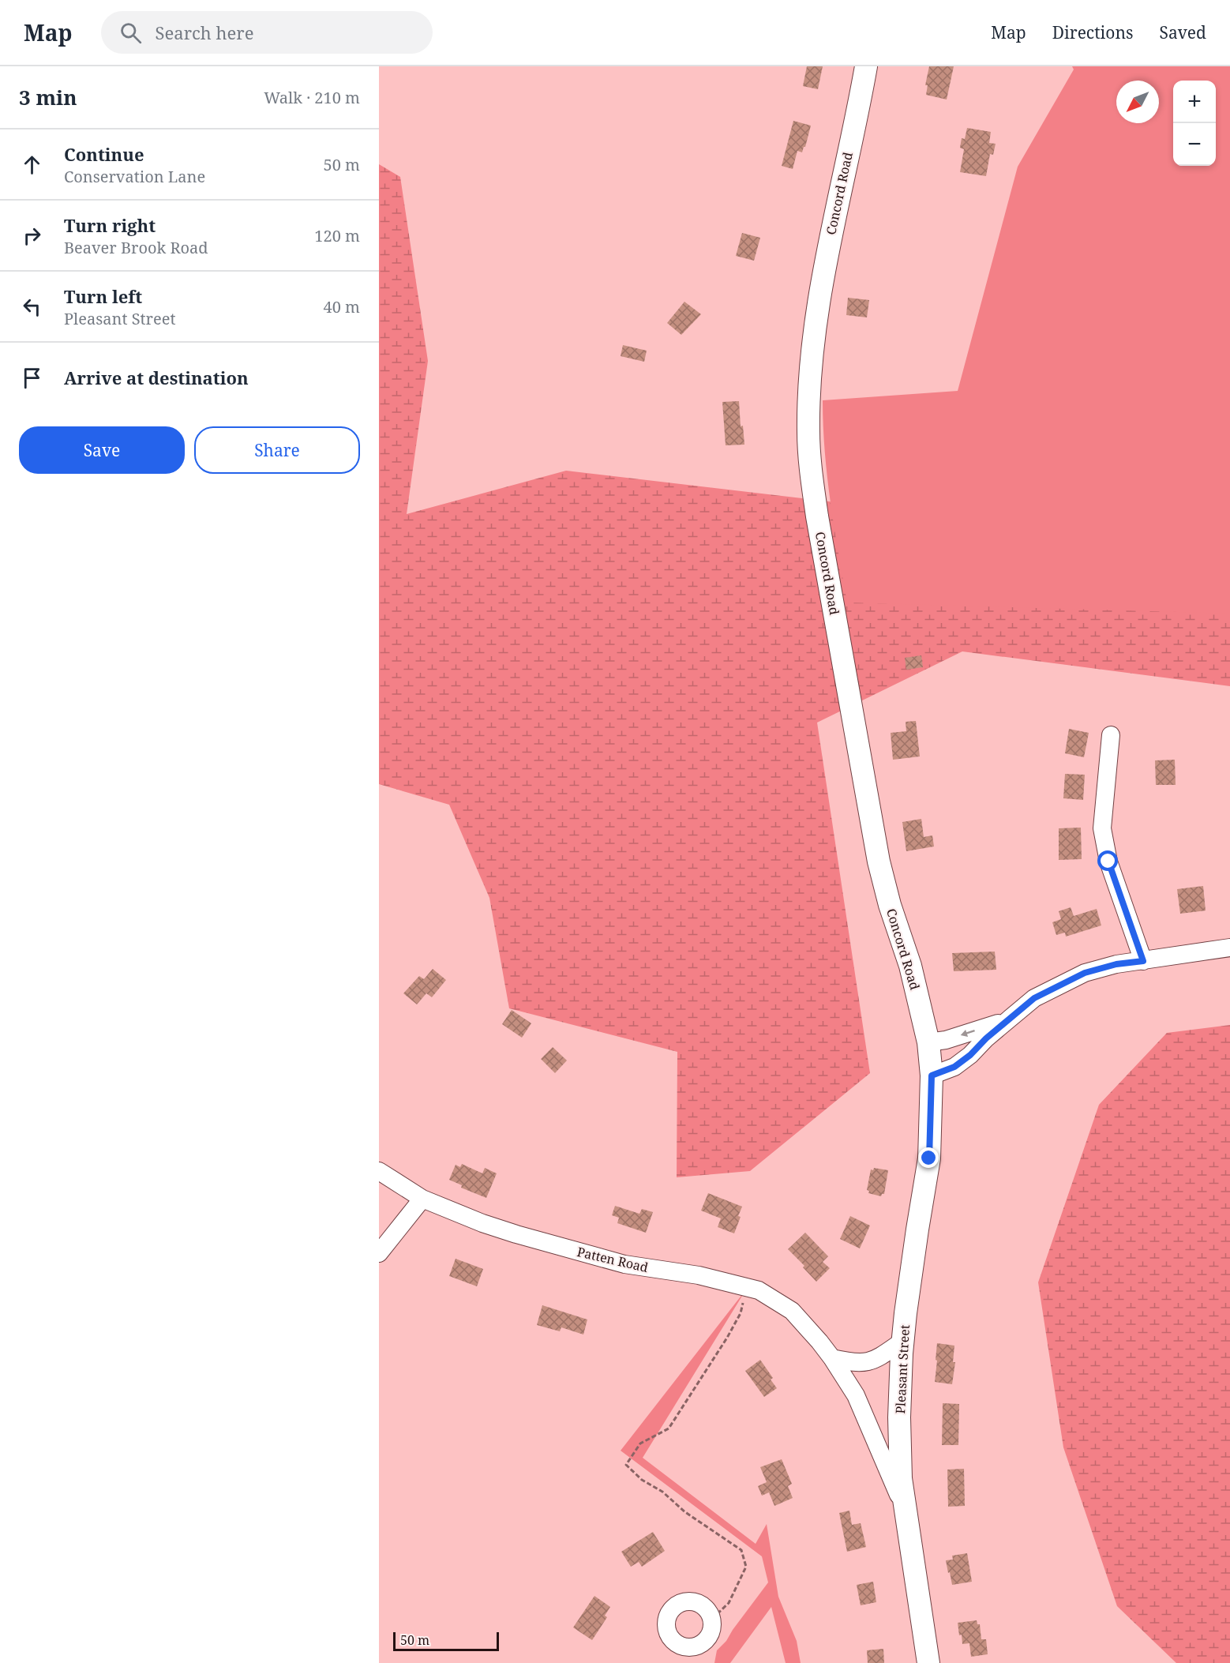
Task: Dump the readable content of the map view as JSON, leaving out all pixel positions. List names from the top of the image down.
{
  "streets": {
    "main road": ["Concord Road", "Pleasant Street"],
    "street": ["Patten Road"]
  },
  "crossings": [
    ["Concord Road", "Pleasant Street"],
    ["Patten Road", "Pleasant Street"]
  ],
  "scale_bar": "50 m",
  "north": "bottom left",
  "page": {
    "header": "Map",
    "search": "Search here",
    "nav": ["Map", "Directions", "Saved"],
    "heading": ["3 min", "Walk · 210 m"],
    "map_buttons": ["+", "−"],
    "list": [
      ["Continue", "Conservation Lane", "50 m"],
      ["Turn right", "Beaver Brook Road", "120 m"],
      ["Turn left", "Pleasant Street", "40 m"],
      "Arrive at destination"
    ],
    "buttons": ["Save", "Share"],
    "scale": "50 m"
  }
}
